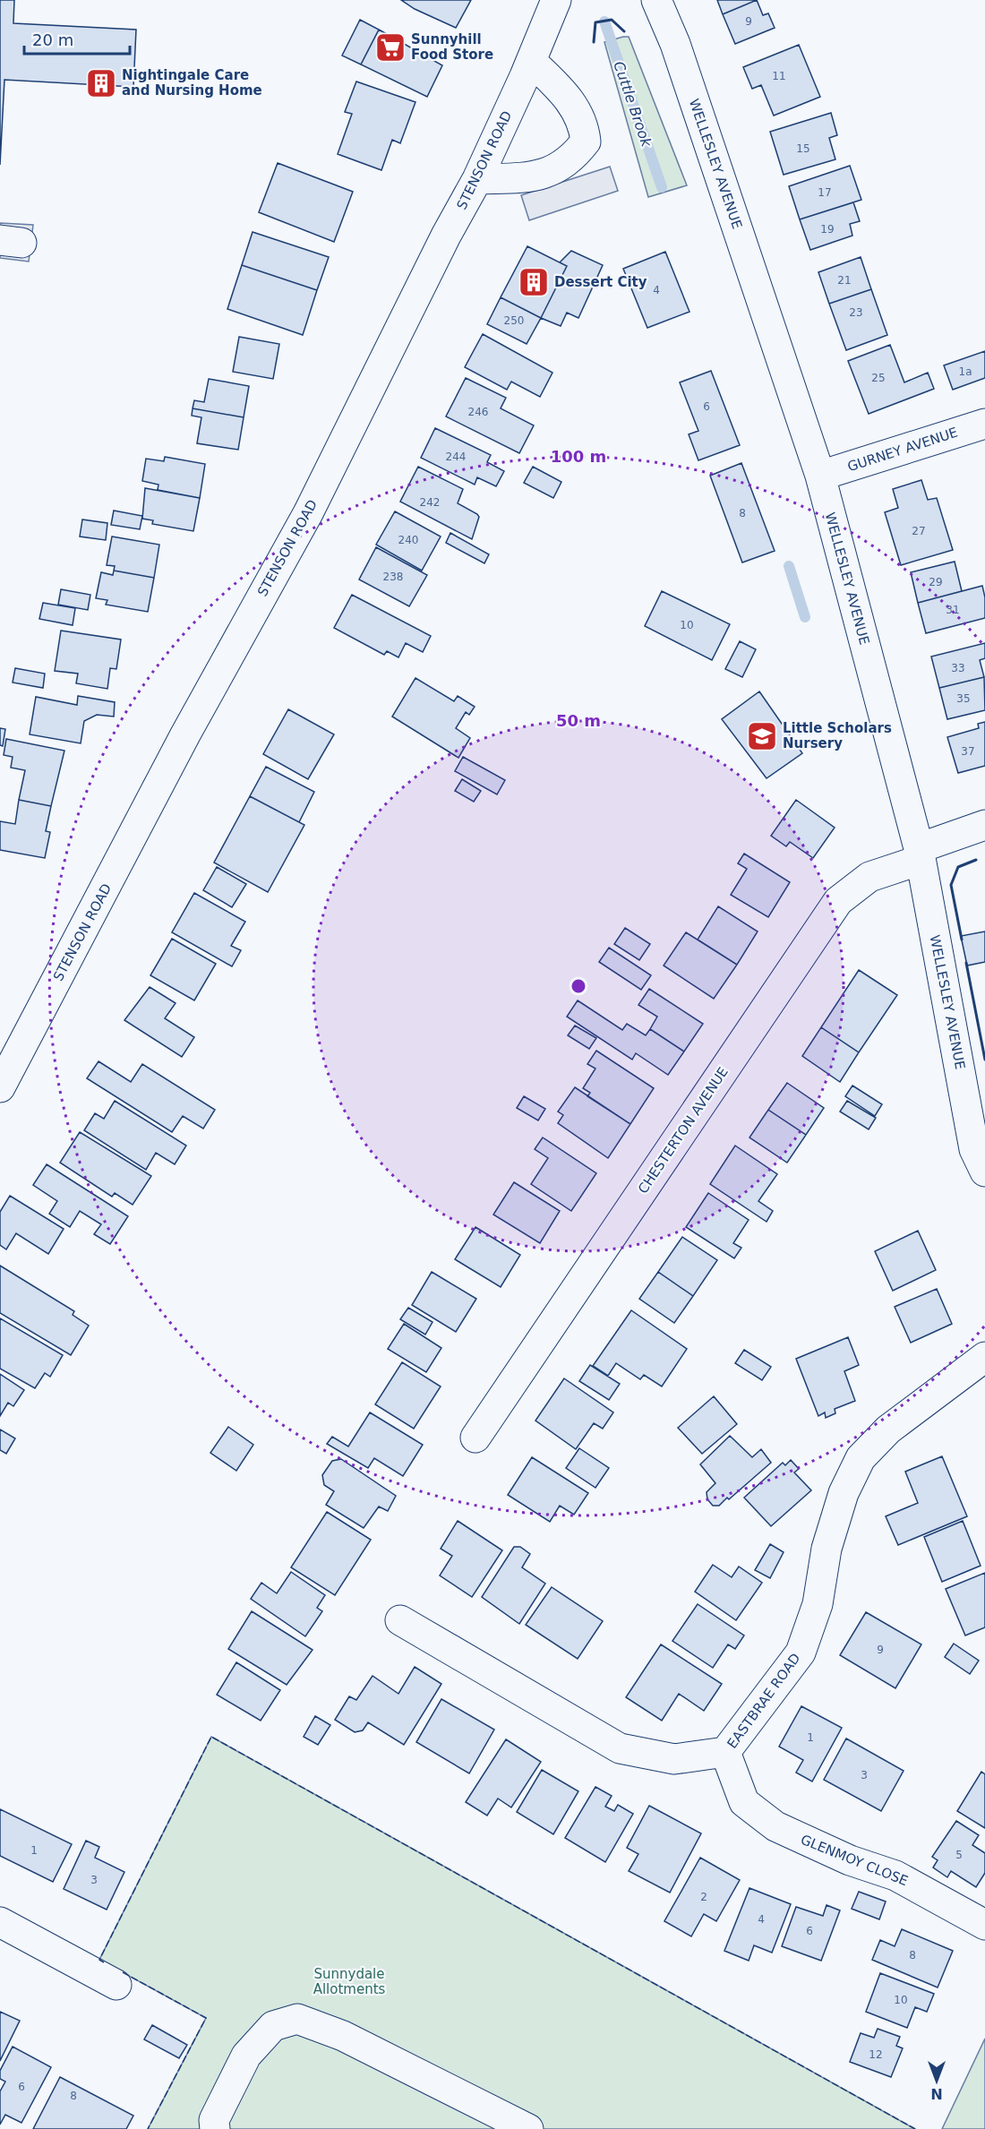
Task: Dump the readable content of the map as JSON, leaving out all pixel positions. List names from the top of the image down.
{
  "streets": {
    "street": [
      "STENSON ROAD",
      "WELLESLEY AVENUE",
      "GURNEY AVENUE",
      "CHESTERTON AVENUE",
      "EASTBRAE ROAD",
      "GLENMOY CLOSE"
    ]
  },
  "crossings": [
    ["WELLESLEY AVENUE", "GURNEY AVENUE"],
    ["WELLESLEY AVENUE", "CHESTERTON AVENUE"],
    ["EASTBRAE ROAD", "GLENMOY CLOSE"]
  ],
  "water": ["Cuttle Brook"],
  "parks": ["Sunnydale Allotments"],
  "places": {
    "supermarket": ["Sunnyhill Food Store"],
    "building": ["Nightingale Care and Nursing Home", "Dessert City"],
    "school or university": ["Little Scholars Nursery"]
  },
  "house_numbers": [
    "9",
    "11",
    "15",
    "17",
    "19",
    "21",
    "4",
    "23",
    "250",
    "1a",
    "25",
    "6",
    "246",
    "244",
    "242",
    "8",
    "27",
    "240",
    "238",
    "29",
    "31",
    "10",
    "33",
    "35",
    "37",
    "9",
    "1",
    "3",
    "1",
    "5",
    "3",
    "2",
    "4",
    "6",
    "8",
    "10",
    "12",
    "6",
    "8"
  ],
  "scale_bar": "20 m",
  "north": "bottom",
  "rings": ["100 m", "50 m"]
}
